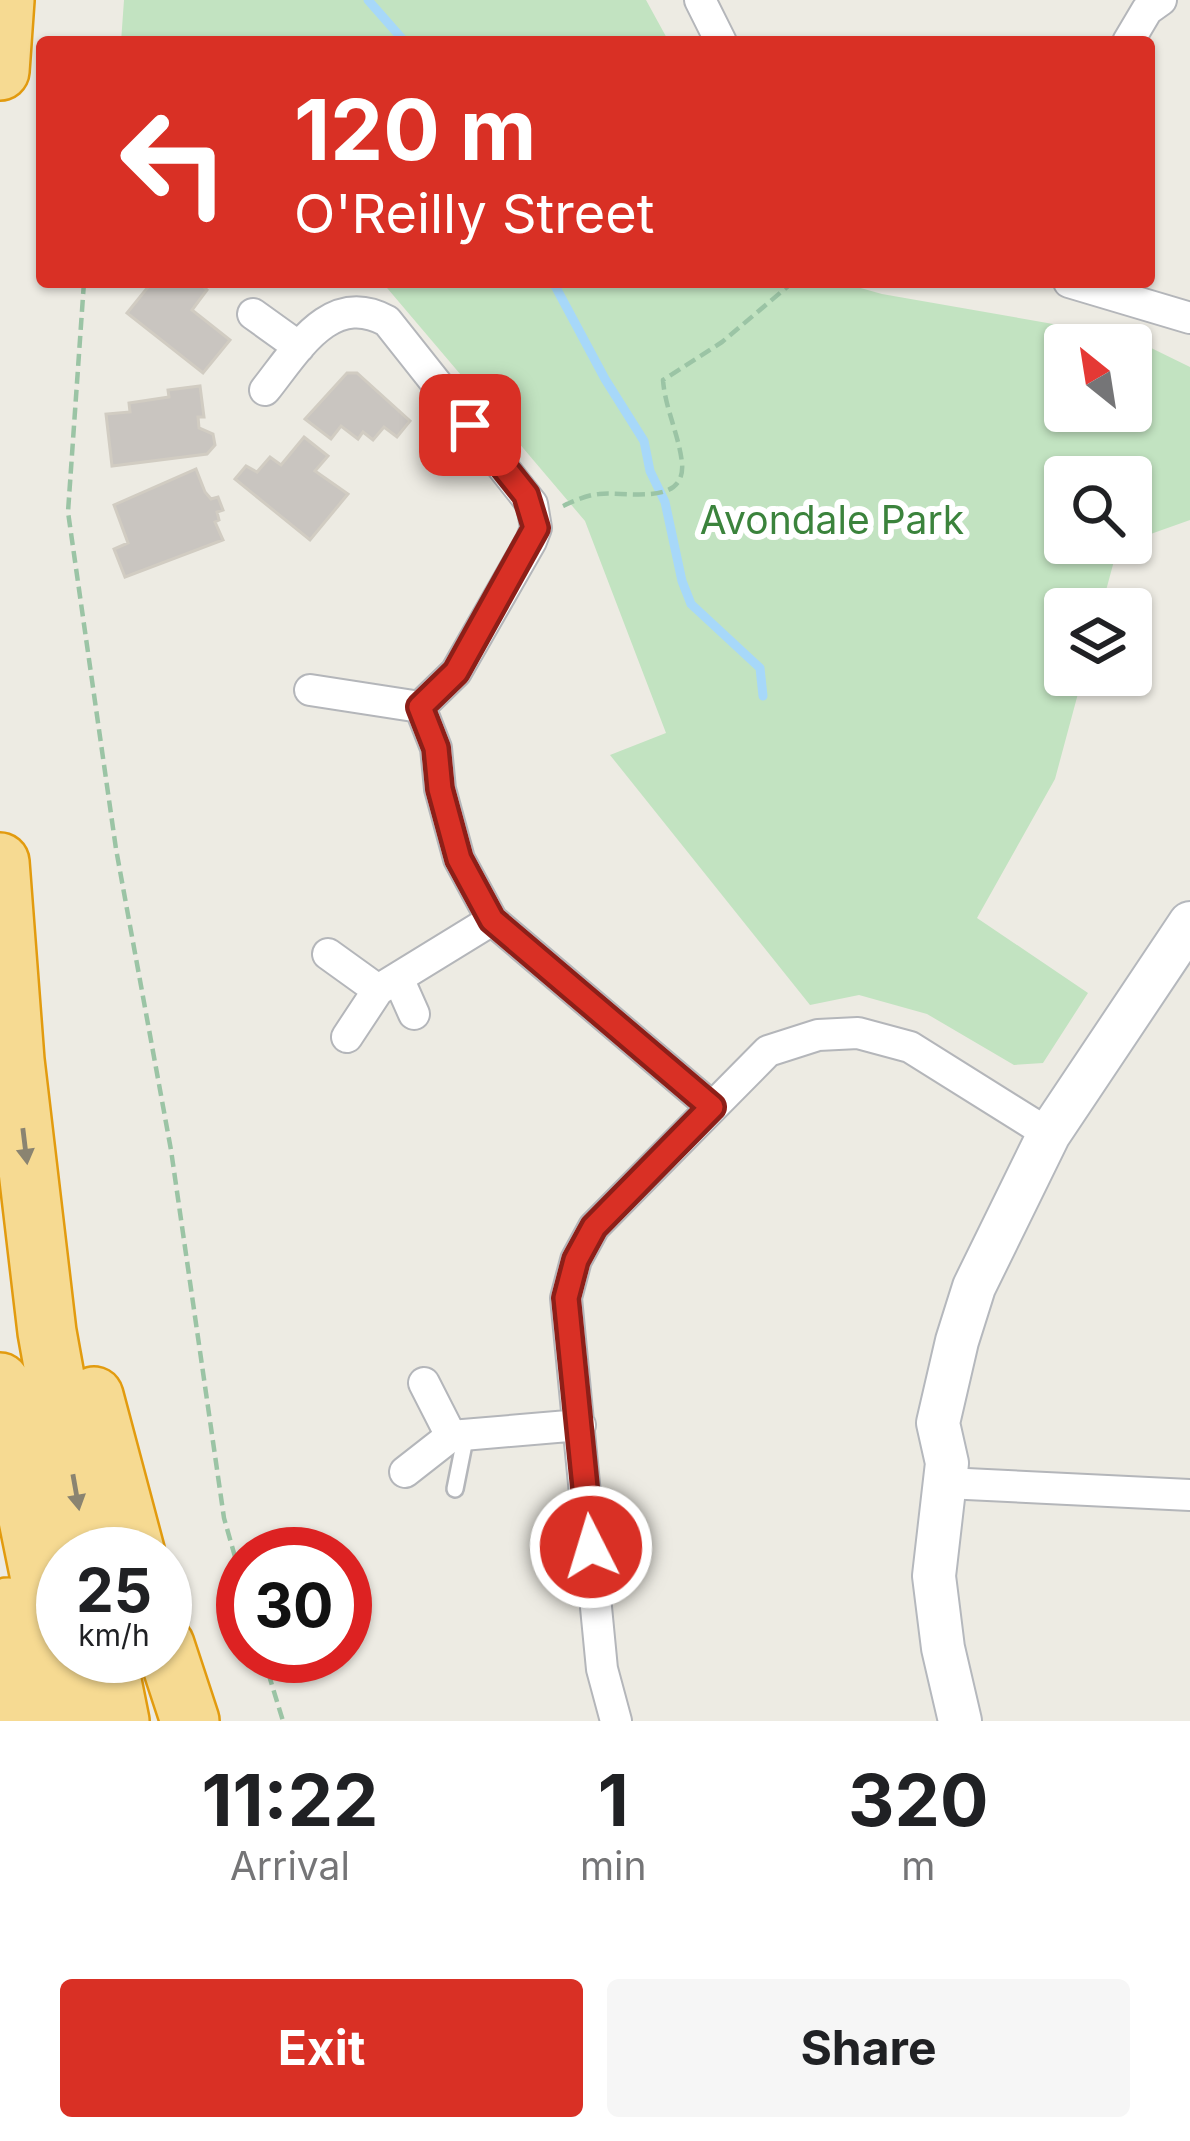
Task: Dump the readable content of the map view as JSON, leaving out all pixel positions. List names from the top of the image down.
{
  "parks": ["Avondale Park"],
  "north": "top left",
  "page": {
    "turn": ["120 m", "O'Reilly Street"],
    "speed": "25 km/h",
    "limit": "30",
    "eta": [
      "11:22",
      "Arrival",
      "1",
      "min",
      "320",
      "m"
    ],
    "buttons": ["Exit", "Share"]
  }
}
